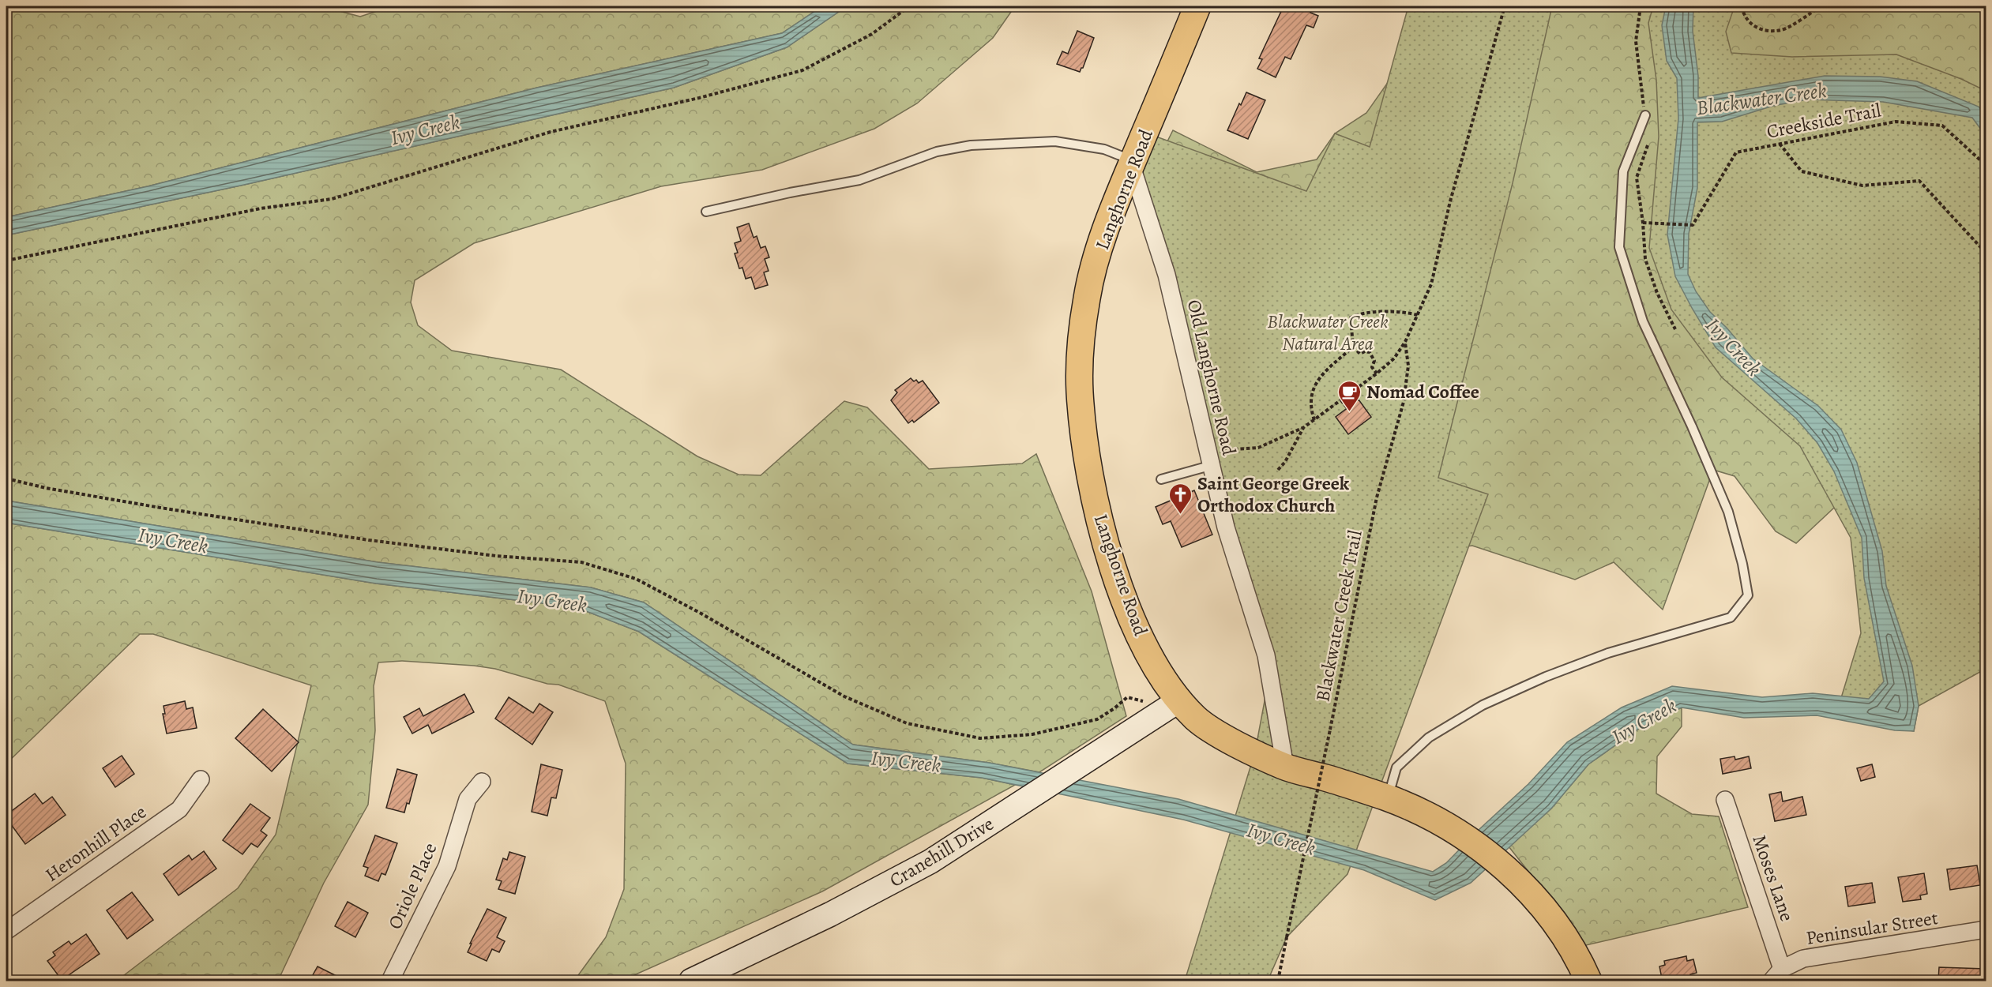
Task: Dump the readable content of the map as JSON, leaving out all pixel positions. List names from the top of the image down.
{
  "streets": {
    "main road": ["Langhorne Road", "Cranehill Drive"],
    "street": [
      "Old Langhorne Road",
      "Heronhill Place",
      "Moses Lane",
      "Oriole Place",
      "Peninsular Street"
    ],
    "path": ["Creekside Trail", "Blackwater Creek Trail"]
  },
  "crossings": [
    ["Langhorne Road", "Old Langhorne Road"],
    ["Langhorne Road", "Cranehill Drive"],
    ["Moses Lane", "Peninsular Street"]
  ],
  "water": ["Blackwater Creek", "Ivy Creek"],
  "parks": ["Blackwater Creek Natural Area"],
  "places": {
    "cafe": ["Nomad Coffee"],
    "church": ["Saint George Greek Orthodox Church"]
  }
}
